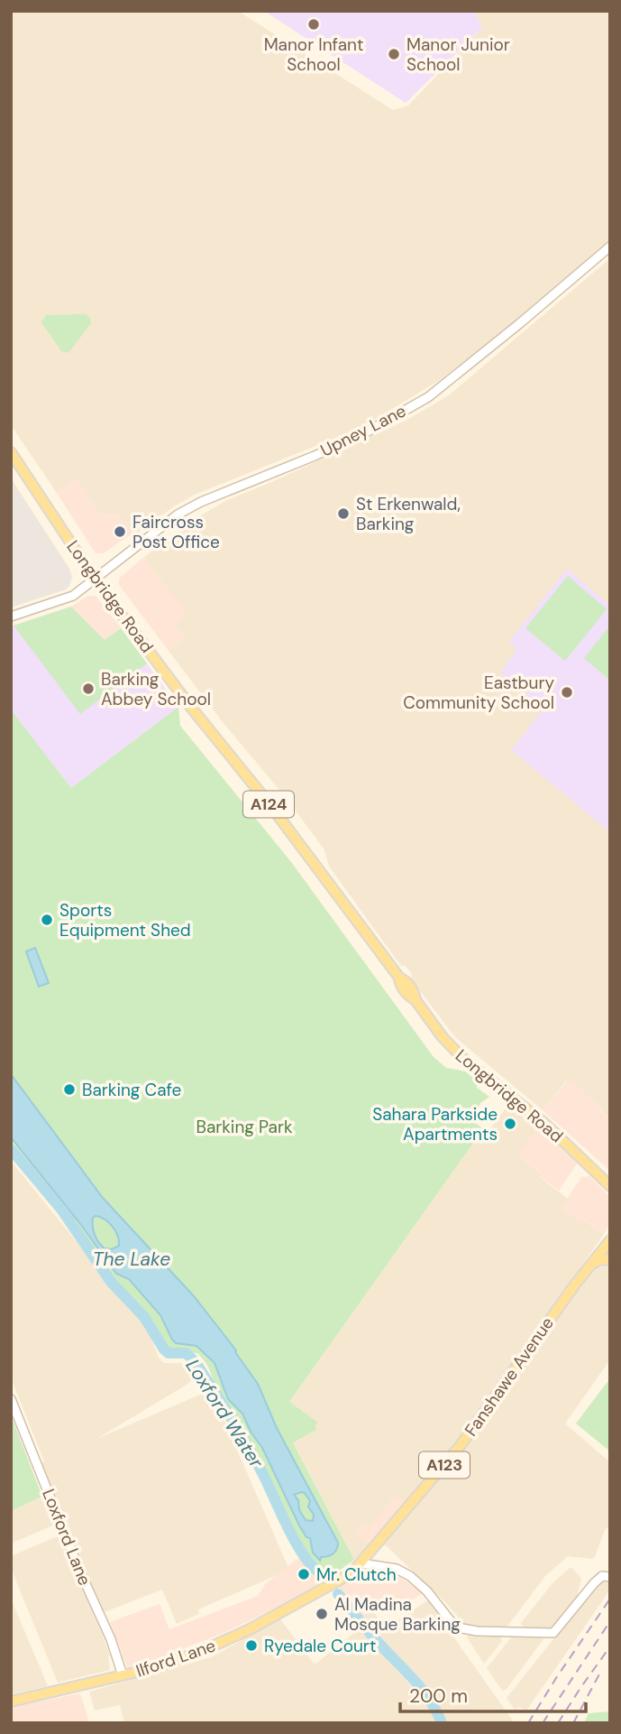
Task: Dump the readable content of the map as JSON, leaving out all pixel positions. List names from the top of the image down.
{
  "streets": {
    "main road": [
      "Longbridge Road",
      "A124",
      "Fanshawe Avenue",
      "A123",
      "Ilford Lane"
    ],
    "street": ["Upney Lane", "Loxford Lane"]
  },
  "crossings": [
    ["Upney Lane", "Longbridge Road"],
    ["Fanshawe Avenue", "Ilford Lane"],
    ["Loxford Lane", "Ilford Lane"]
  ],
  "water": ["The Lake", "Loxford Water"],
  "parks": ["Barking Park"],
  "places": [
    "Manor Infant School",
    "Manor Junior School",
    "St Erkenwald, Barking",
    "Faircross Post Office",
    "Barking Abbey School",
    "Eastbury Community School",
    "Sports Equipment Shed",
    "Barking Cafe",
    "Sahara Parkside Apartments",
    "Mr. Clutch",
    "Al Madina Mosque Barking",
    "Ryedale Court"
  ],
  "scale_bar": "200 m"
}
